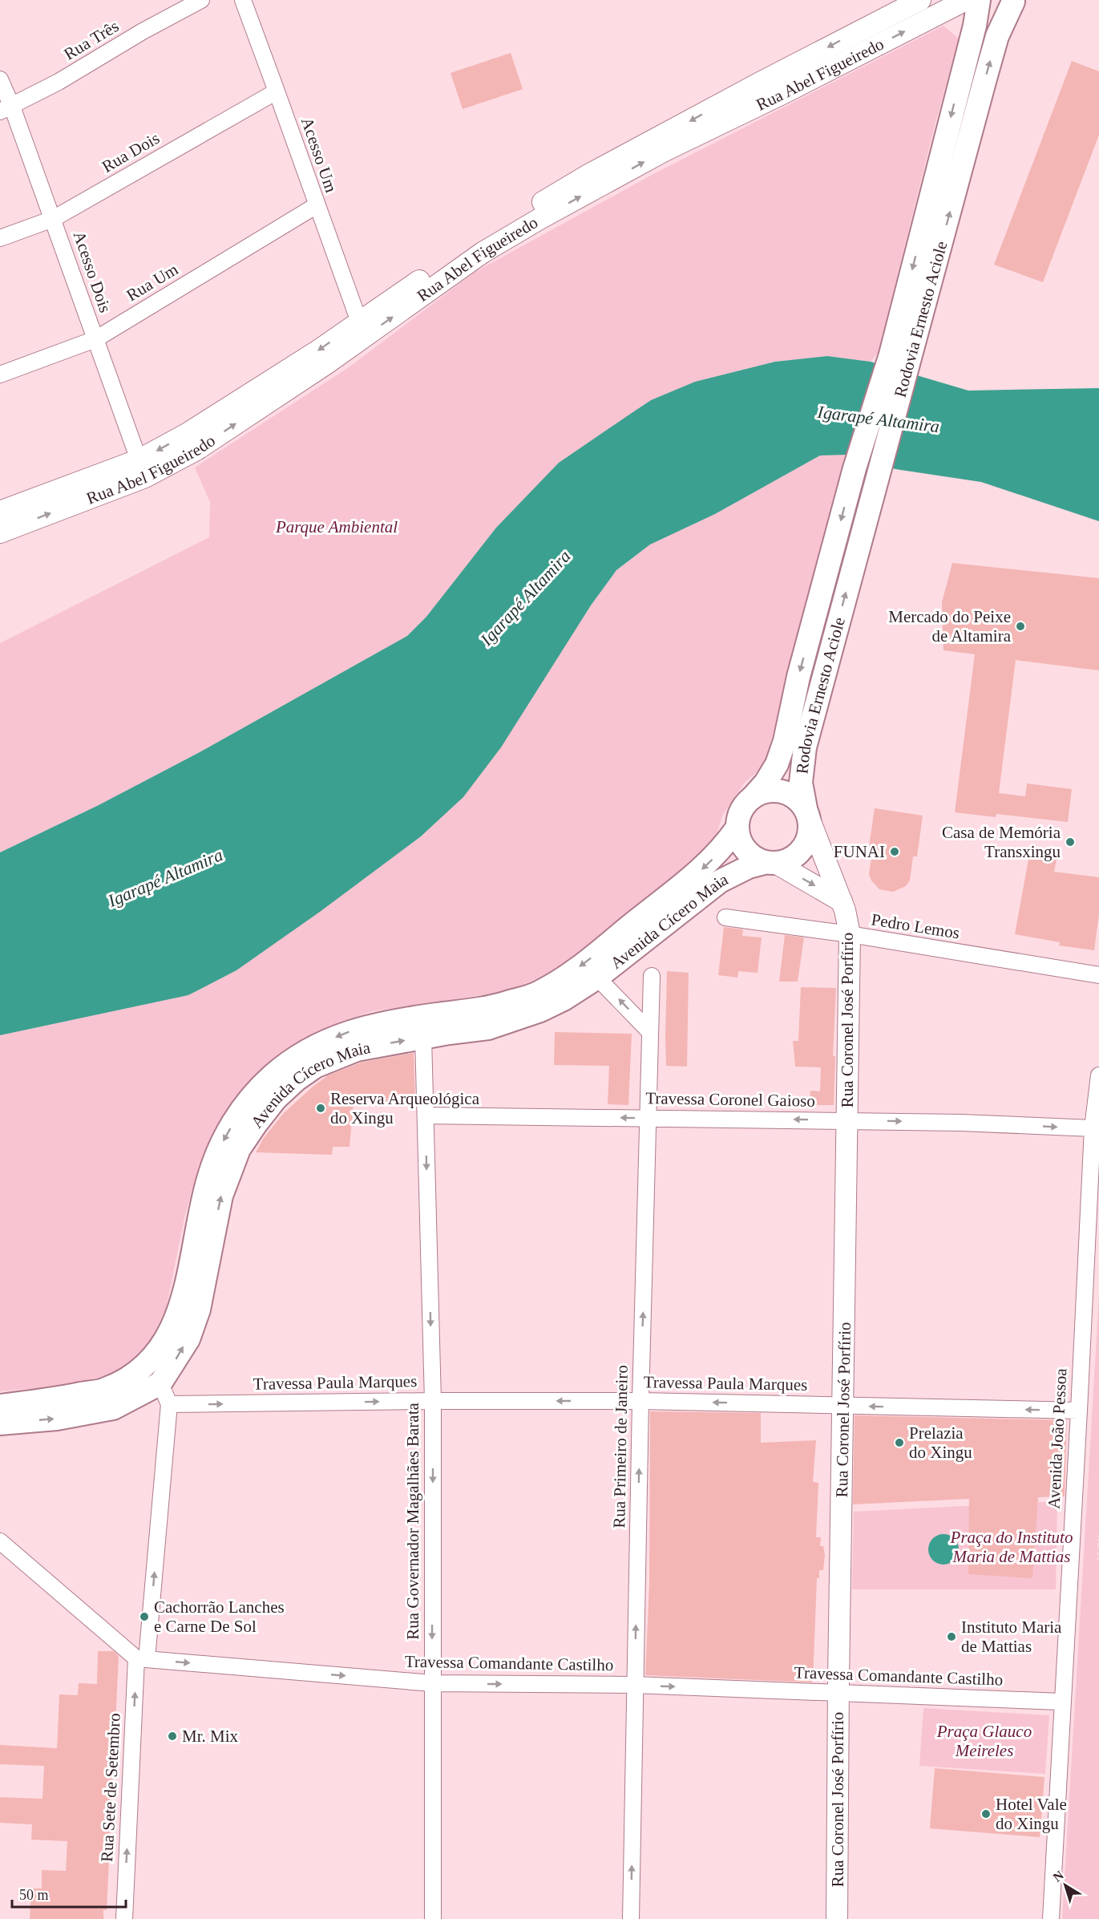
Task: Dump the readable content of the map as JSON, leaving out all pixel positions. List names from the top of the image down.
{
  "streets": {
    "main road": ["Rodovia Ernesto Aciole", "Avenida Cícero Maia"],
    "street": [
      "Rua Três",
      "Rua Abel Figueiredo",
      "Rua Dois",
      "Acesso Um",
      "Acesso Dois",
      "Rua Um",
      "Pedro Lemos",
      "Rua Coronel José Porfírio",
      "Travessa Coronel Gaioso",
      "Travessa Paula Marques",
      "Avenida João Pessoa",
      "Rua Primeiro de Janeiro",
      "Rua Governador Magalhães Barata",
      "Travessa Comandante Castilho",
      "Rua Sete de Setembro"
    ]
  },
  "crossings": [
    ["Rua Três", "Acesso Dois"],
    ["Rua Abel Figueiredo", "Acesso Um"],
    ["Rua Abel Figueiredo", "Acesso Dois"],
    ["Rua Dois", "Acesso Um"],
    ["Rua Dois", "Acesso Dois"],
    ["Acesso Um", "Rua Um"],
    ["Acesso Dois", "Rua Um"],
    ["Rodovia Ernesto Aciole", "Avenida Cícero Maia"],
    ["Rodovia Ernesto Aciole", "Rua Coronel José Porfírio"],
    ["Avenida Cícero Maia", "Rua Coronel José Porfírio"],
    ["Avenida Cícero Maia", "Rua Governador Magalhães Barata"],
    ["Pedro Lemos", "Rua Coronel José Porfírio"],
    ["Rua Coronel José Porfírio", "Travessa Coronel Gaioso"],
    ["Rua Coronel José Porfírio", "Travessa Paula Marques"],
    ["Rua Coronel José Porfírio", "Travessa Comandante Castilho"],
    ["Travessa Coronel Gaioso", "Avenida João Pessoa"],
    ["Travessa Coronel Gaioso", "Rua Primeiro de Janeiro"],
    ["Travessa Coronel Gaioso", "Rua Governador Magalhães Barata"],
    ["Travessa Paula Marques", "Avenida João Pessoa"],
    ["Travessa Paula Marques", "Rua Primeiro de Janeiro"],
    ["Travessa Paula Marques", "Rua Governador Magalhães Barata"],
    ["Travessa Paula Marques", "Rua Sete de Setembro"],
    ["Avenida João Pessoa", "Travessa Comandante Castilho"],
    ["Rua Primeiro de Janeiro", "Travessa Comandante Castilho"],
    ["Rua Governador Magalhães Barata", "Travessa Comandante Castilho"],
    ["Travessa Comandante Castilho", "Rua Sete de Setembro"]
  ],
  "one_way": [
    "Rua Primeiro de Janeiro",
    "Rua Governador Magalhães Barata",
    "Travessa Comandante Castilho",
    "Rua Sete de Setembro"
  ],
  "water": ["Igarapé Altamira"],
  "parks": ["Parque Ambiental", "Praça do Instituto Maria de Mattias", "Praça Glauco Meireles"],
  "places": [
    "Mercado do Peixe de Altamira",
    "Casa de Memória Transxingu",
    "FUNAI",
    "Reserva Arqueológica do Xingu",
    "Prelazia do Xingu",
    "Cachorrão Lanches e Carne De Sol",
    "Instituto Maria de Mattias",
    "Mr. Mix",
    "Hotel Vale do Xingu"
  ],
  "scale_bar": "50 m",
  "north": "top left"
}
